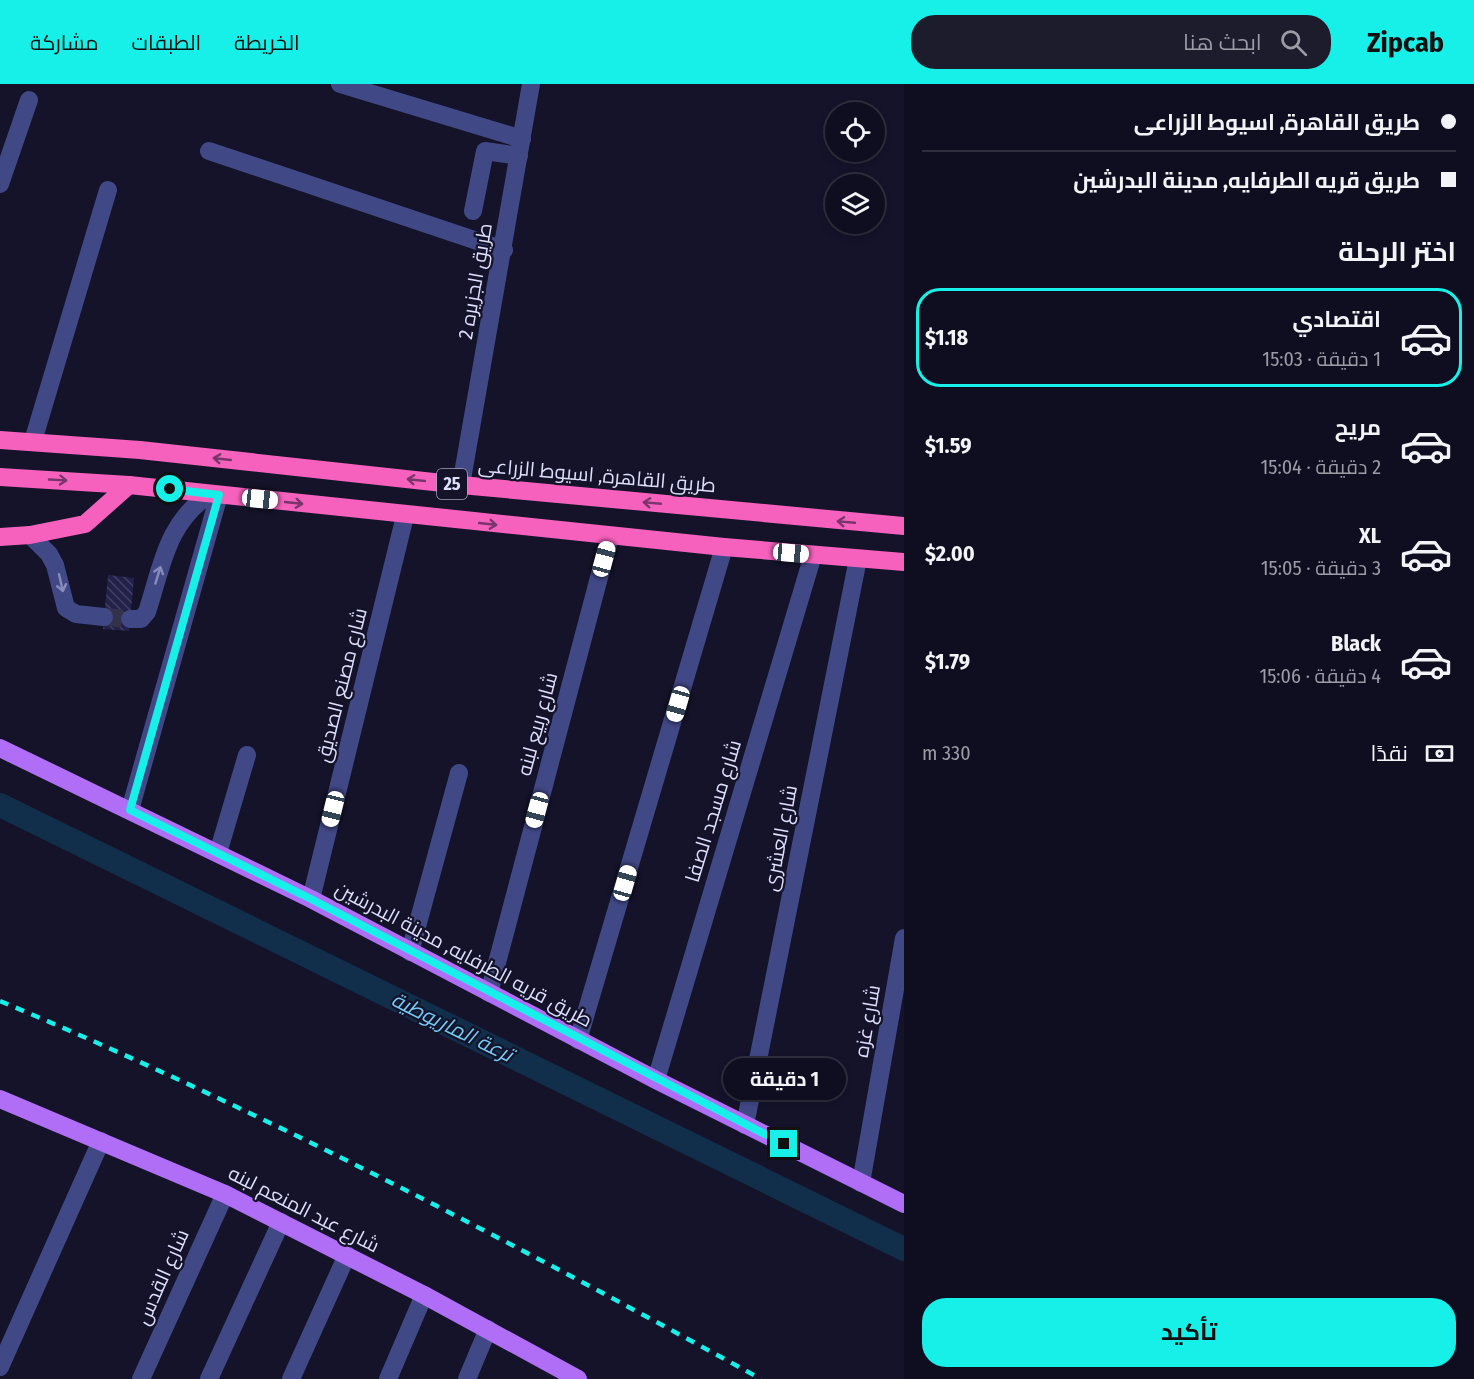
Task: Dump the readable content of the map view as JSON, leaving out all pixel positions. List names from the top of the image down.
{
  "streets": {
    "highway": ["طريق القاهرة, اسيوط الزراعى", "25"],
    "main road": ["طريق قريه الطرفايه, مدينة البدرشين", "شارع عبد المنعم لبنه"],
    "street": [
      "طريق الجزيره 2",
      "شارع مصنع الصديق",
      "شارع ربيع لبنه",
      "شارع مسجد الصفا",
      "شارع العشرى",
      "شارع غزه",
      "شارع القدس"
    ]
  },
  "crossings": [
    ["طريق الجزيره 2", "طريق القاهرة, اسيوط الزراعى"],
    ["25", "شارع مصنع الصديق"],
    ["25", "شارع ربيع لبنه"],
    ["25", "شارع مسجد الصفا"],
    ["25", "شارع العشرى"],
    ["شارع مصنع الصديق", "طريق قريه الطرفايه, مدينة البدرشين"],
    ["شارع ربيع لبنه", "طريق قريه الطرفايه, مدينة البدرشين"],
    ["شارع مسجد الصفا", "طريق قريه الطرفايه, مدينة البدرشين"],
    ["شارع العشرى", "طريق قريه الطرفايه, مدينة البدرشين"],
    ["طريق قريه الطرفايه, مدينة البدرشين", "شارع غزه"],
    ["شارع عبد المنعم لبنه", "شارع القدس"]
  ],
  "water": ["ترعة الماريوطية"],
  "page": {
    "header": "Zipcab",
    "search": "ابحث هنا",
    "nav": ["الخريطة", "الطبقات", "مشاركة"],
    "banner": ["طريق القاهرة, اسيوط الزراعى", "طريق قريه الطرفايه, مدينة البدرشين"],
    "heading": "اختر الرحلة",
    "list": [
      {
        "name": "اقتصادي",
        "note": "1 دقيقة · 15:03",
        "value": "$1.18"
      },
      {
        "name": "مريح",
        "note": "2 دقيقة · 15:04",
        "value": "$1.59"
      },
      {
        "name": "XL",
        "note": "3 دقيقة · 15:05",
        "value": "$2.00"
      },
      {
        "name": "Black",
        "note": "4 دقيقة · 15:06",
        "value": "$1.79"
      }
    ],
    "pay": ["نقدًا", "330 m"],
    "bubble": "1 دقيقة",
    "buttons": "تأكيد"
  }
}
